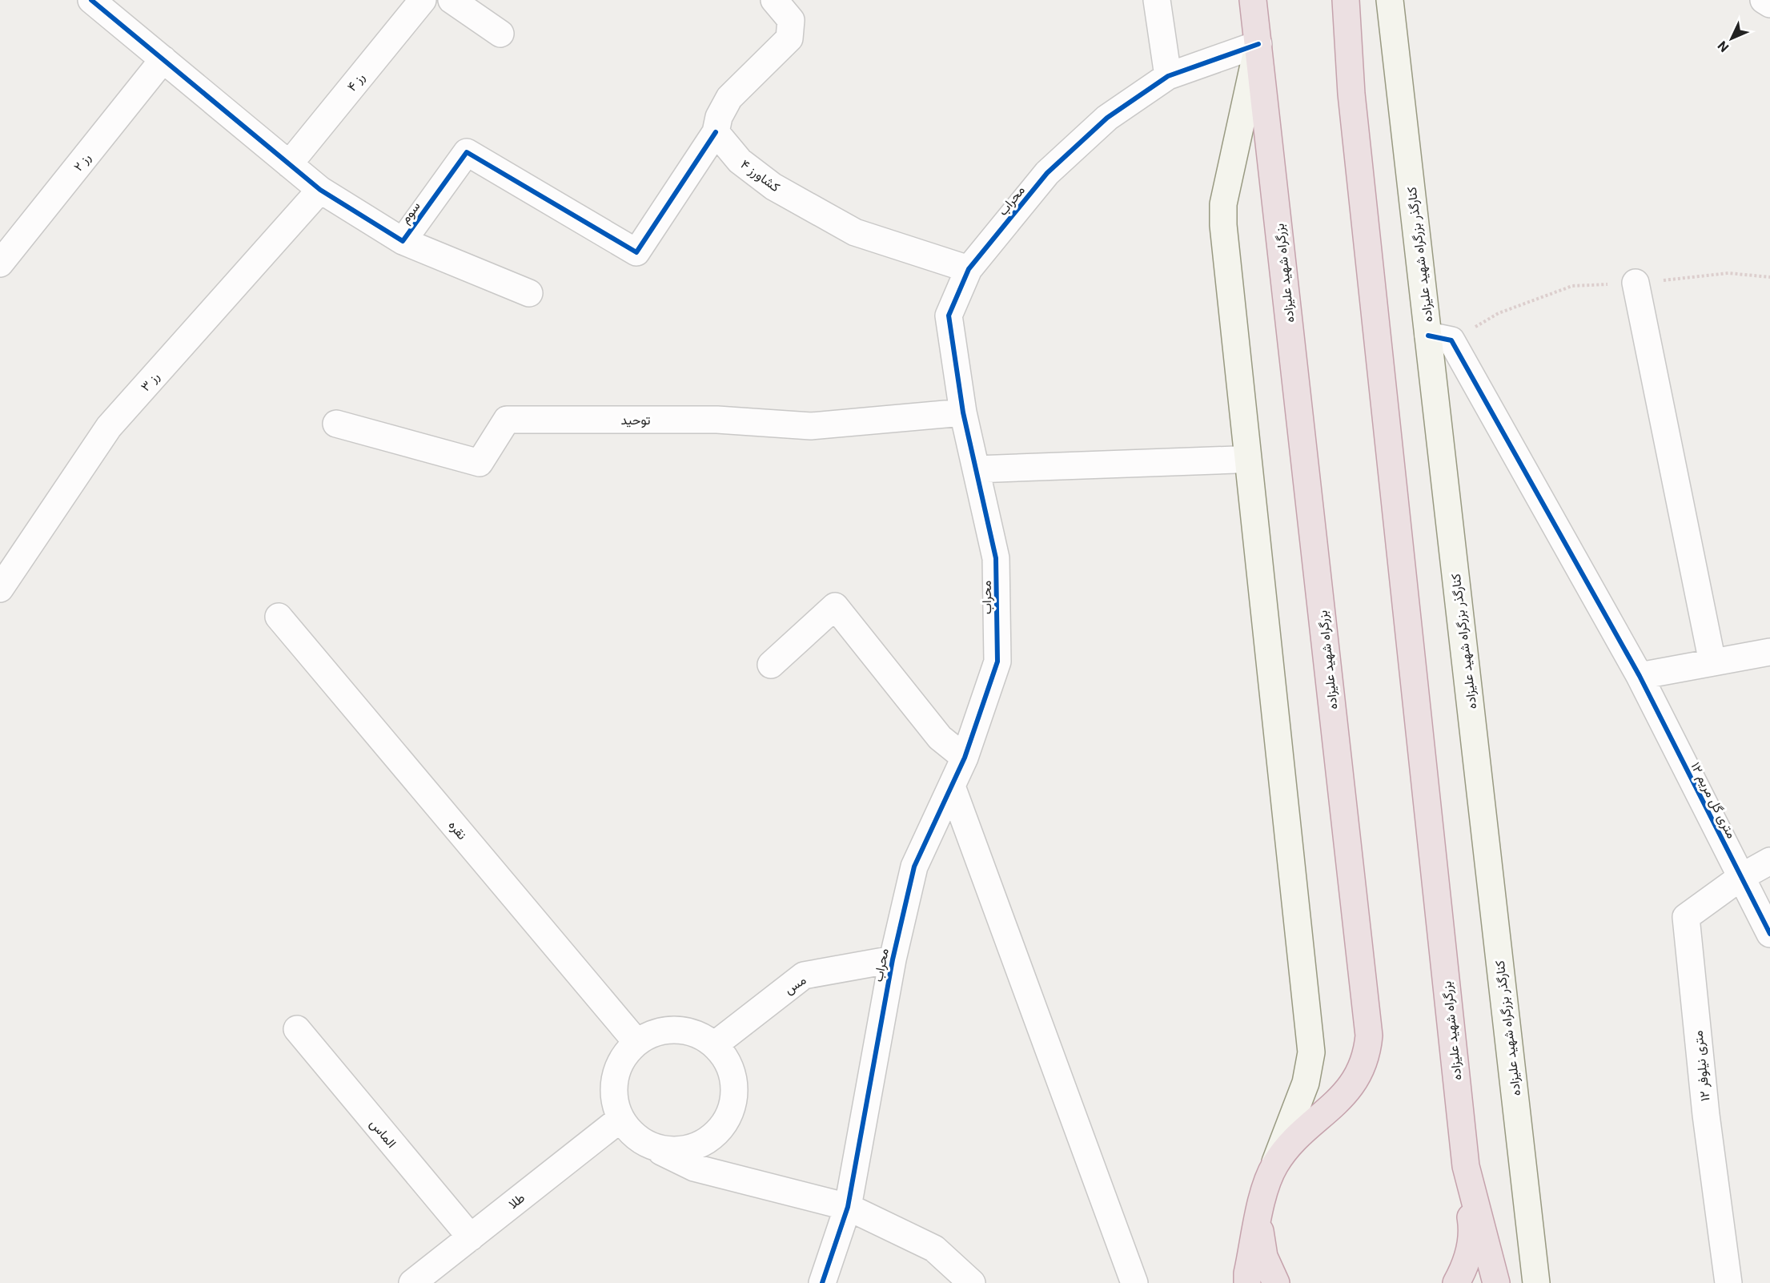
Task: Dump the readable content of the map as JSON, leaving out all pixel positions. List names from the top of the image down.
{
  "streets": {
    "highway": ["بزرگراه شهید علیزاده"],
    "main road": ["کنارگذر بزرگراه شهید علیزاده"],
    "street": [
      "رز ۴",
      "رز ۲",
      "کشاورز ۴",
      "محراب",
      "سوم",
      "رز ۳",
      "توحید",
      "۱۲ متری گل مریم",
      "نقره",
      "مس",
      "۱۲ متری نیلوفر",
      "الماس",
      "طلا"
    ]
  },
  "crossings": [
    ["رز ۴", "سوم"],
    ["رز ۲", "سوم"],
    ["کشاورز ۴", "محراب"],
    ["کشاورز ۴", "سوم"],
    ["محراب", "بزرگراه شهید علیزاده"],
    ["محراب", "توحید"],
    ["محراب", "مس"],
    ["سوم", "رز ۳"],
    ["کنارگذر بزرگراه شهید علیزاده", "۱۲ متری گل مریم"],
    ["۱۲ متری گل مریم", "۱۲ متری نیلوفر"],
    ["نقره", "مس"],
    ["نقره", "طلا"],
    ["مس", "طلا"],
    ["الماس", "طلا"]
  ],
  "north": "bottom left"
}
